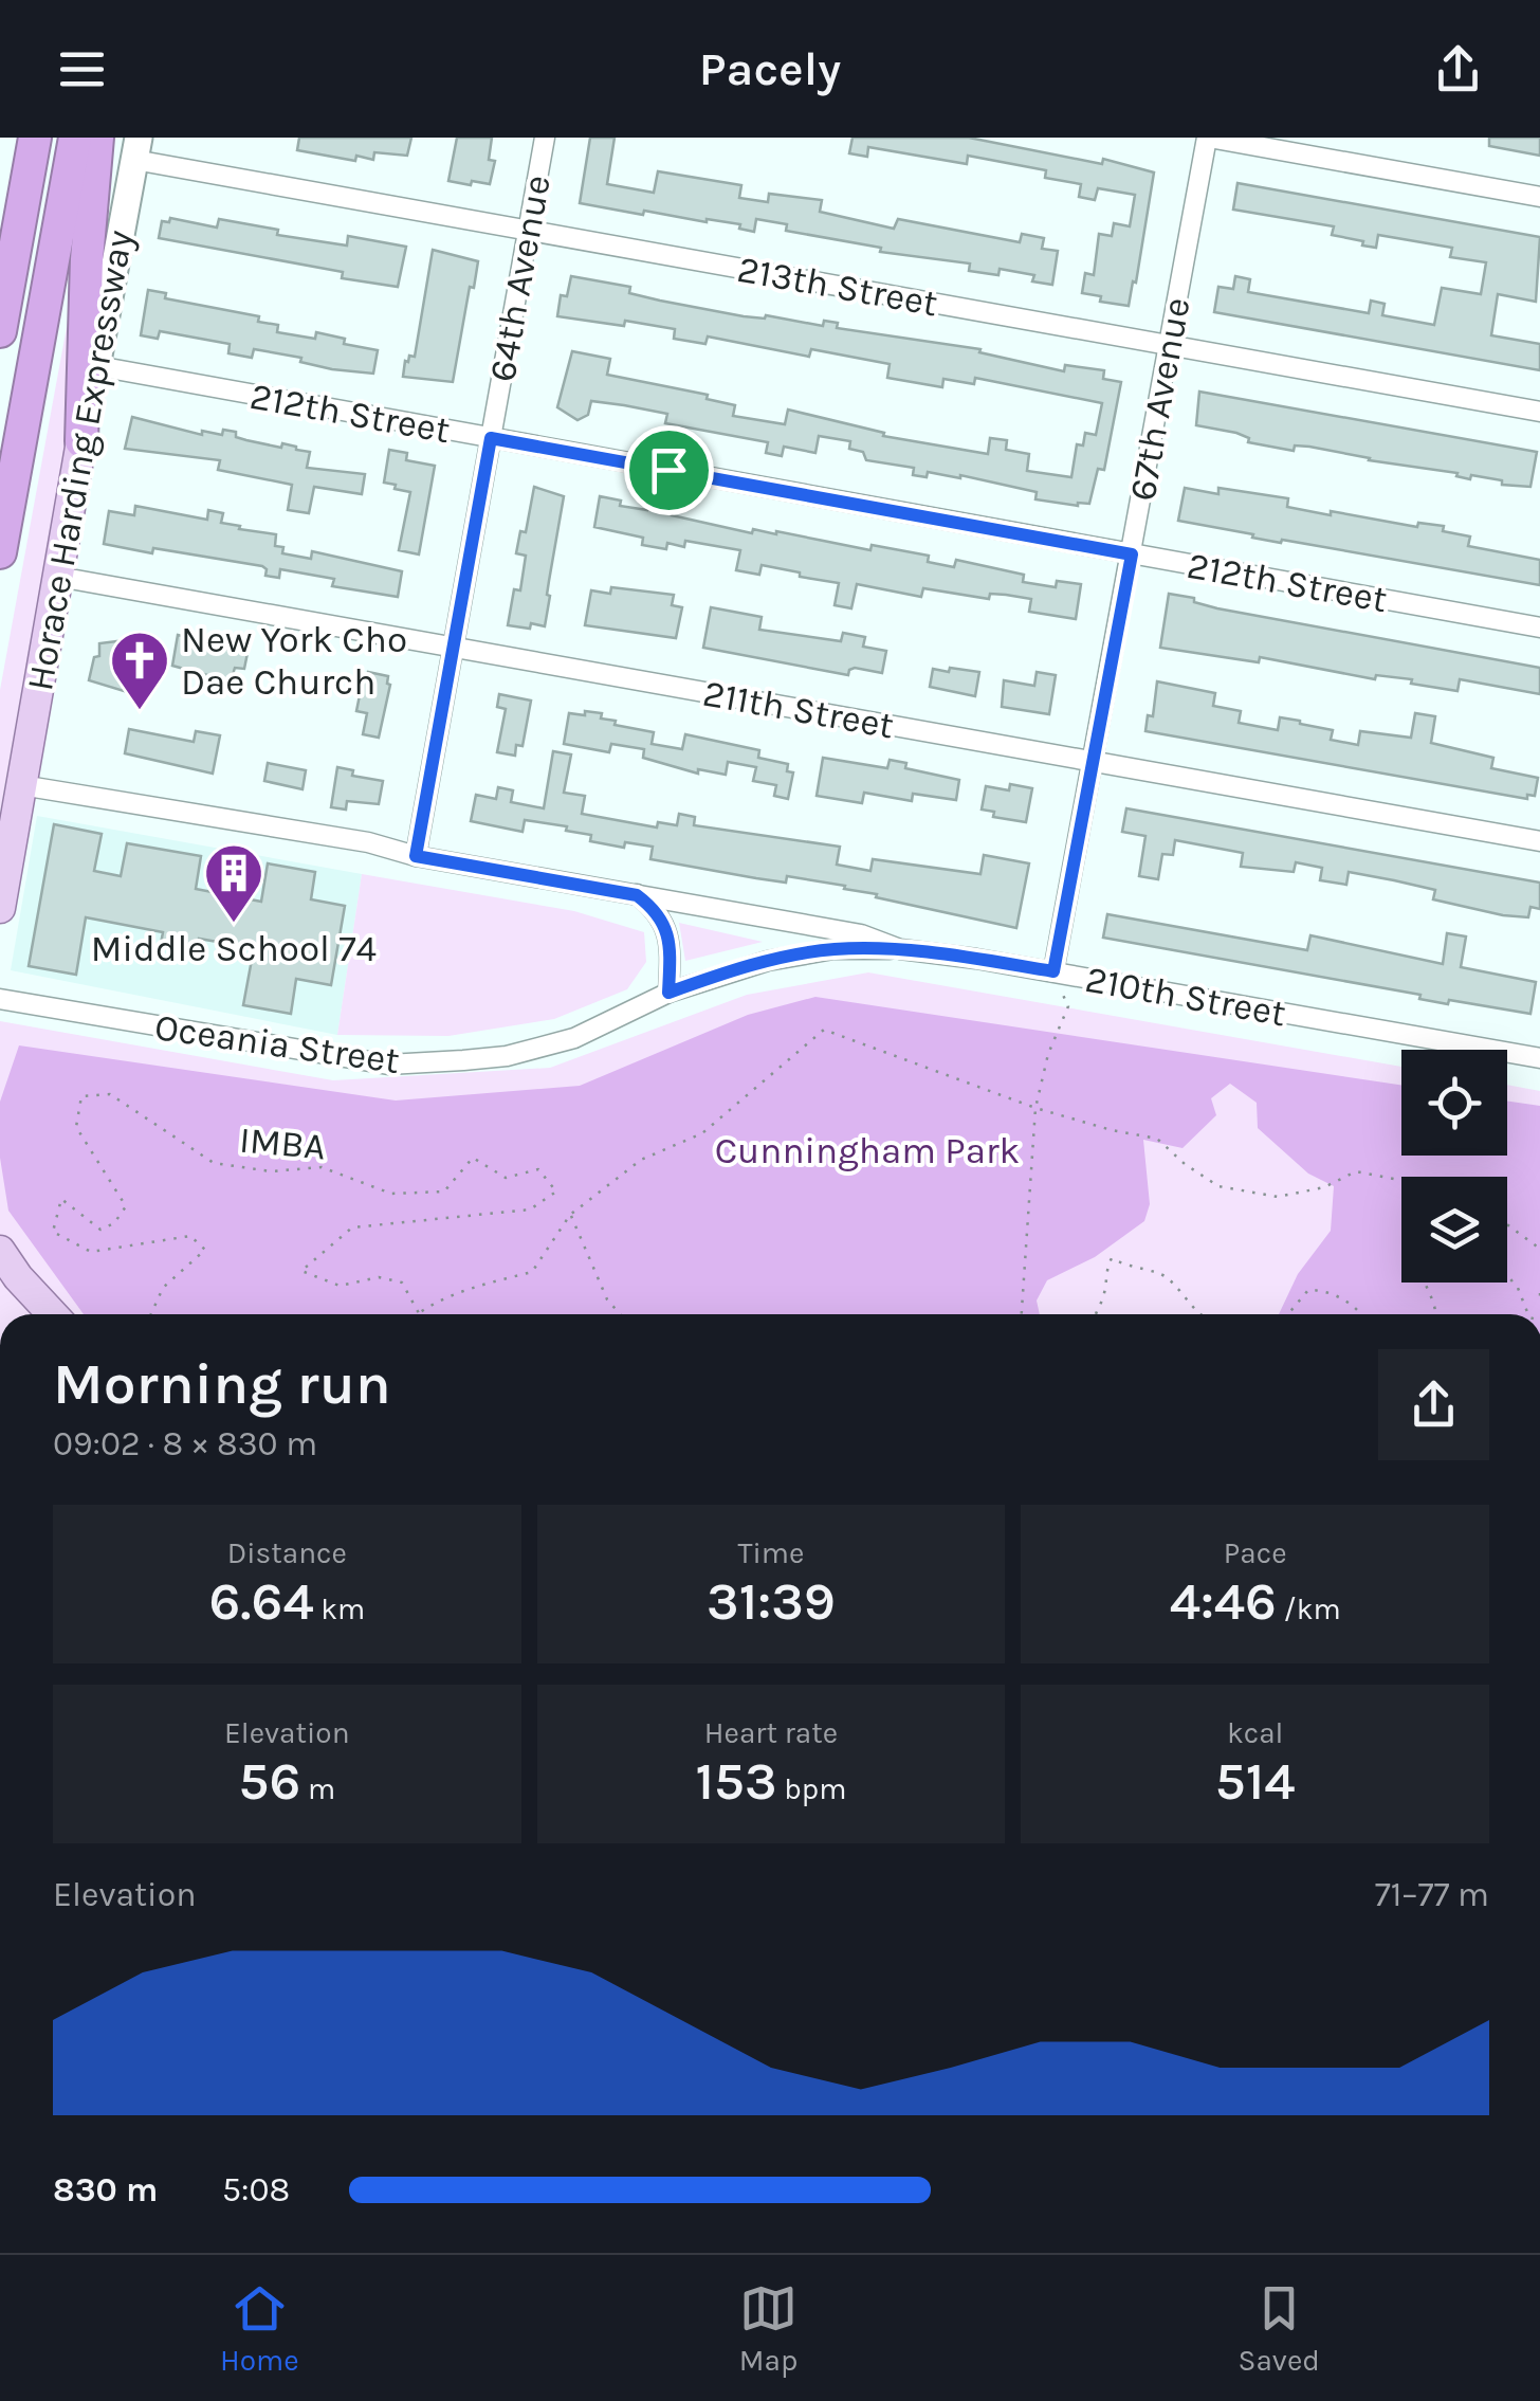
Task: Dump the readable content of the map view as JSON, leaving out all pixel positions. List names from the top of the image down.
{
  "streets": {
    "main road": ["Horace Harding Expressway"],
    "street": [
      "64th Avenue",
      "213th Street",
      "67th Avenue",
      "212th Street",
      "211th Street",
      "210th Street",
      "Oceania Street"
    ],
    "path": ["IMBA"]
  },
  "crossings": [
    ["64th Avenue", "213th Street"],
    ["64th Avenue", "212th Street"],
    ["64th Avenue", "211th Street"],
    ["64th Avenue", "210th Street"],
    ["213th Street", "67th Avenue"],
    ["213th Street", "Horace Harding Expressway"],
    ["67th Avenue", "212th Street"],
    ["67th Avenue", "211th Street"],
    ["67th Avenue", "210th Street"],
    ["212th Street", "Horace Harding Expressway"],
    ["Horace Harding Expressway", "211th Street"],
    ["Horace Harding Expressway", "210th Street"],
    ["210th Street", "Oceania Street"]
  ],
  "parks": ["Cunningham Park"],
  "places": {
    "church": ["New York Cho Dae Church"],
    "building": ["Middle School 74"]
  },
  "page": {
    "header": "Pacely",
    "heading": ["Morning run", "09:02 · 8 × 830 m"],
    "stats": [
      ["Distance", "6.64 km"],
      ["Time", "31:39"],
      ["Pace", "4:46 /km"],
      ["Elevation", "56 m"],
      ["Heart rate", "153 bpm"],
      ["kcal", "514"]
    ],
    "chart": ["Elevation", "71–77 m"],
    "list": [
      {
        "name": "830 m",
        "note": "5:08"
      }
    ],
    "tabs": ["Home", "Map", "Saved"]
  }
}
